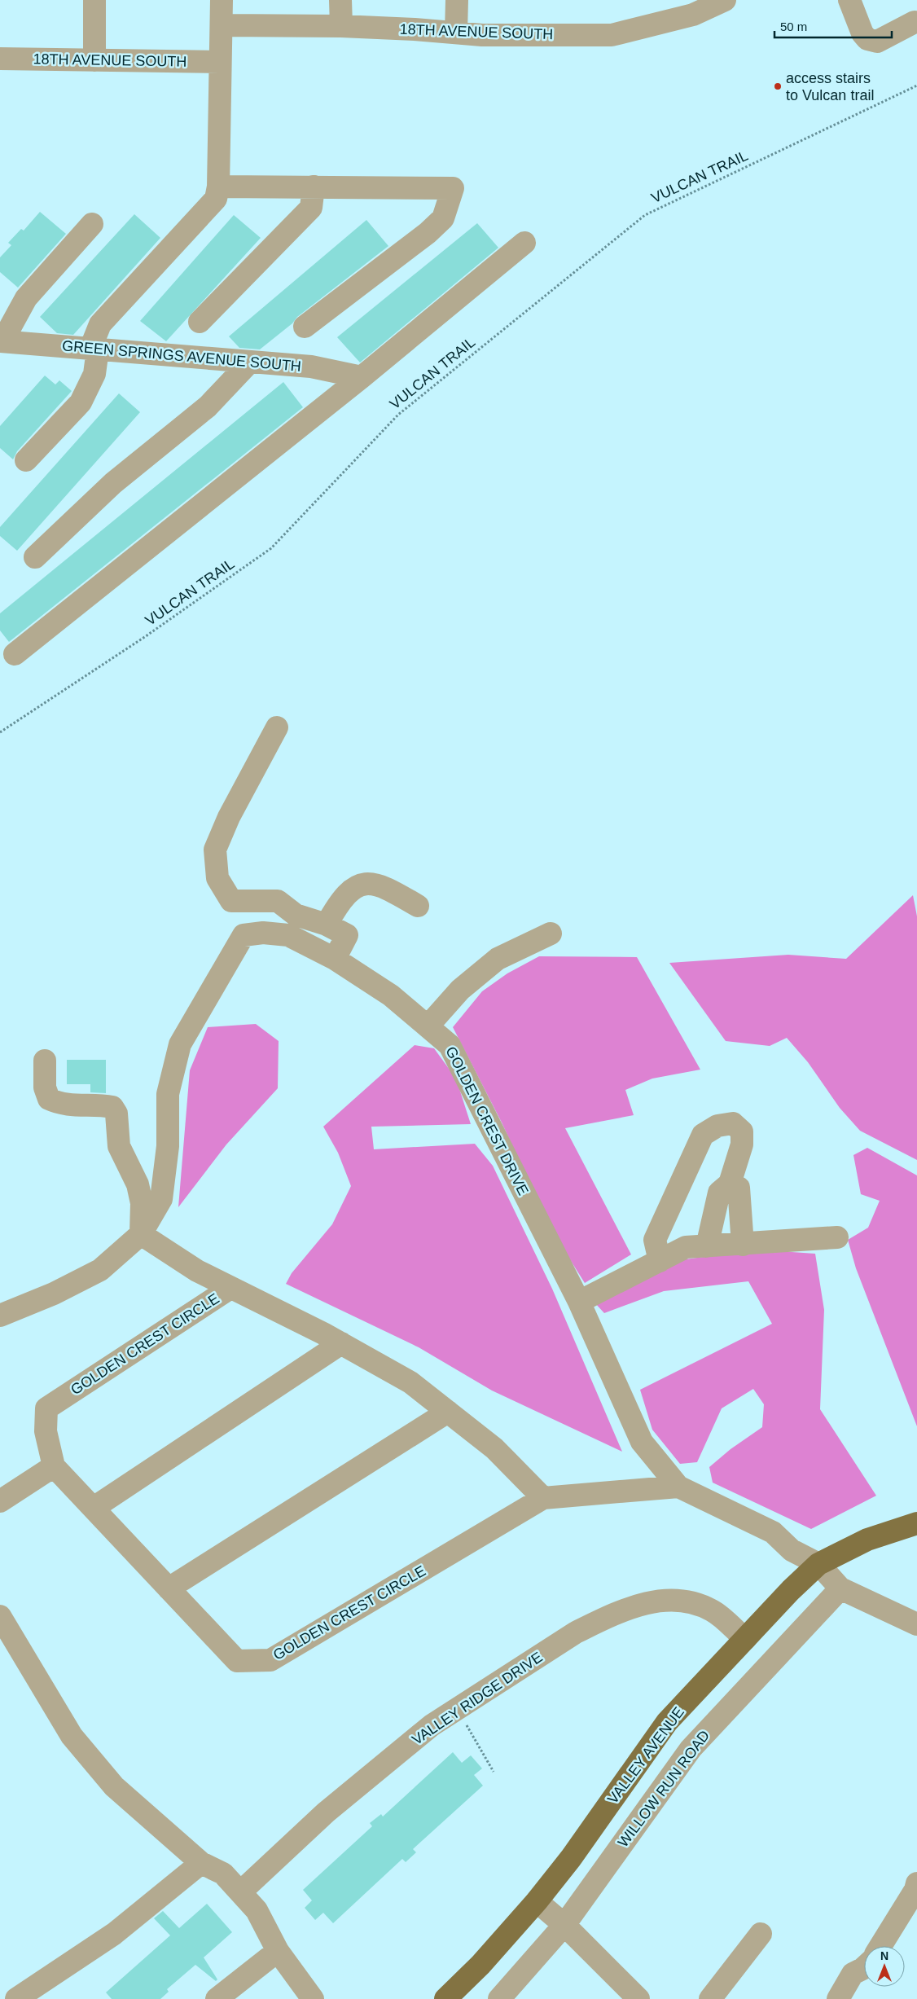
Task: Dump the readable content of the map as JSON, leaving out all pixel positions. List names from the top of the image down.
{
  "streets": {
    "main road": ["VALLEY AVENUE"],
    "street": [
      "18TH AVENUE SOUTH",
      "GREEN SPRINGS AVENUE SOUTH",
      "GOLDEN CREST DRIVE",
      "GOLDEN CREST CIRCLE",
      "VALLEY RIDGE DRIVE",
      "WILLOW RUN ROAD"
    ],
    "path": ["VULCAN TRAIL"]
  },
  "crossings": [
    ["GOLDEN CREST DRIVE", "GOLDEN CREST CIRCLE"],
    ["GOLDEN CREST DRIVE", "VALLEY AVENUE"],
    ["GOLDEN CREST DRIVE", "WILLOW RUN ROAD"],
    ["VALLEY RIDGE DRIVE", "VALLEY AVENUE"]
  ],
  "places": ["access stairs to Vulcan trail"],
  "scale_bar": "50 m",
  "north": "top"
}
